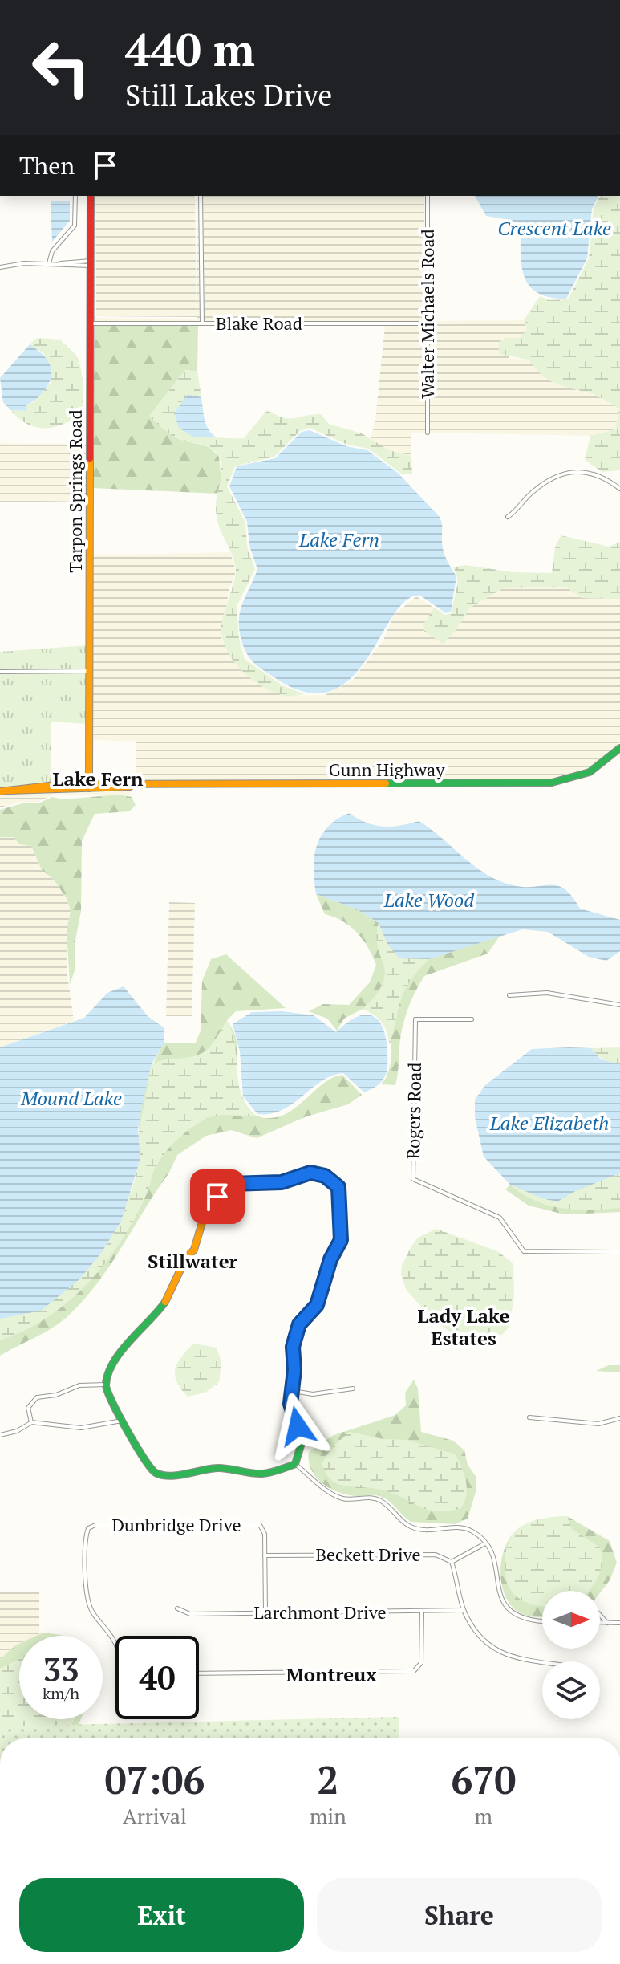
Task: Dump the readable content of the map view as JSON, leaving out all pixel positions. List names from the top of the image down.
{
  "streets": {
    "main road": ["Tarpon Springs Road", "Gunn Highway"],
    "street": [
      "Walter Michaels Road",
      "Blake Road",
      "Rogers Road",
      "Dunbridge Drive",
      "Beckett Drive",
      "Larchmont Drive"
    ]
  },
  "crossings": [
    ["Walter Michaels Road", "Blake Road"],
    ["Blake Road", "Tarpon Springs Road"],
    ["Tarpon Springs Road", "Gunn Highway"],
    ["Dunbridge Drive", "Beckett Drive"],
    ["Dunbridge Drive", "Larchmont Drive"]
  ],
  "districts": [
    "Lake Fern",
    "Stillwater",
    "Lady Lake Estates",
    "Montreux"
  ],
  "water": [
    "Crescent Lake",
    "Lake Fern",
    "Lake Wood",
    "Mound Lake",
    "Lake Elizabeth"
  ],
  "north": "right",
  "page": {
    "turn": ["440 m", "Still Lakes Drive"],
    "then": "Then",
    "speed": "33 km/h",
    "limit": "40",
    "eta": [
      "07:06",
      "Arrival",
      "2",
      "min",
      "670",
      "m"
    ],
    "buttons": ["Exit", "Share"]
  }
}
